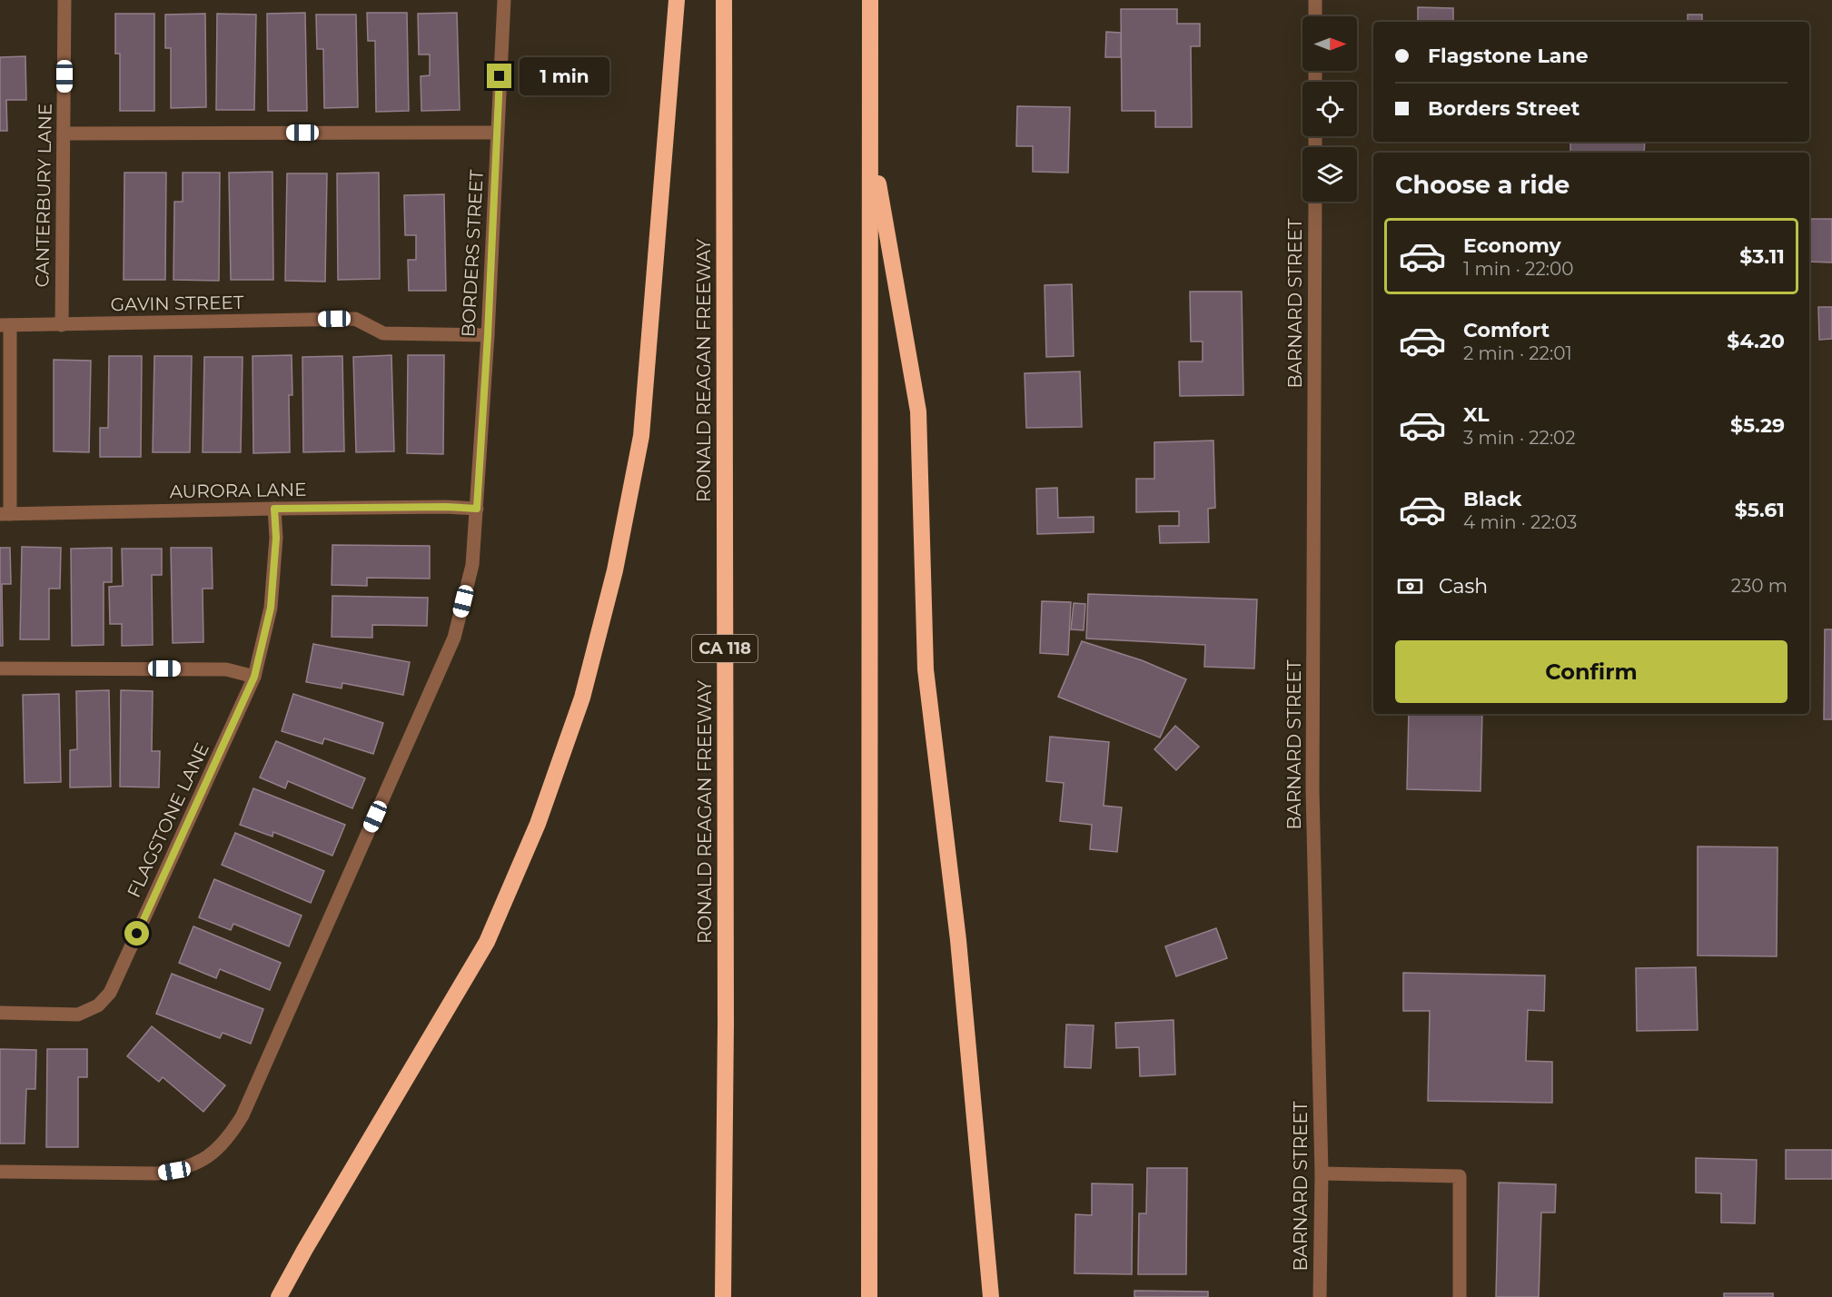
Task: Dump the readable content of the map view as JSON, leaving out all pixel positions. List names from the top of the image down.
{
  "streets": {
    "highway": ["RONALD REAGAN FREEWAY", "CA 118"],
    "street": [
      "CANTERBURY LANE",
      "BORDERS STREET",
      "GAVIN STREET",
      "BARNARD STREET",
      "AURORA LANE",
      "FLAGSTONE LANE"
    ]
  },
  "crossings": [
    ["CANTERBURY LANE", "GAVIN STREET"],
    ["BORDERS STREET", "GAVIN STREET"],
    ["BORDERS STREET", "AURORA LANE"],
    ["AURORA LANE", "FLAGSTONE LANE"]
  ],
  "north": "right",
  "page": {
    "banner": ["Flagstone Lane", "Borders Street"],
    "bubble": "1 min",
    "heading": "Choose a ride",
    "list": [
      {
        "name": "Economy",
        "note": "1 min · 22:00",
        "value": "$3.11"
      },
      {
        "name": "Comfort",
        "note": "2 min · 22:01",
        "value": "$4.20"
      },
      {
        "name": "XL",
        "note": "3 min · 22:02",
        "value": "$5.29"
      },
      {
        "name": "Black",
        "note": "4 min · 22:03",
        "value": "$5.61"
      }
    ],
    "pay": ["Cash", "230 m"],
    "buttons": "Confirm"
  }
}
